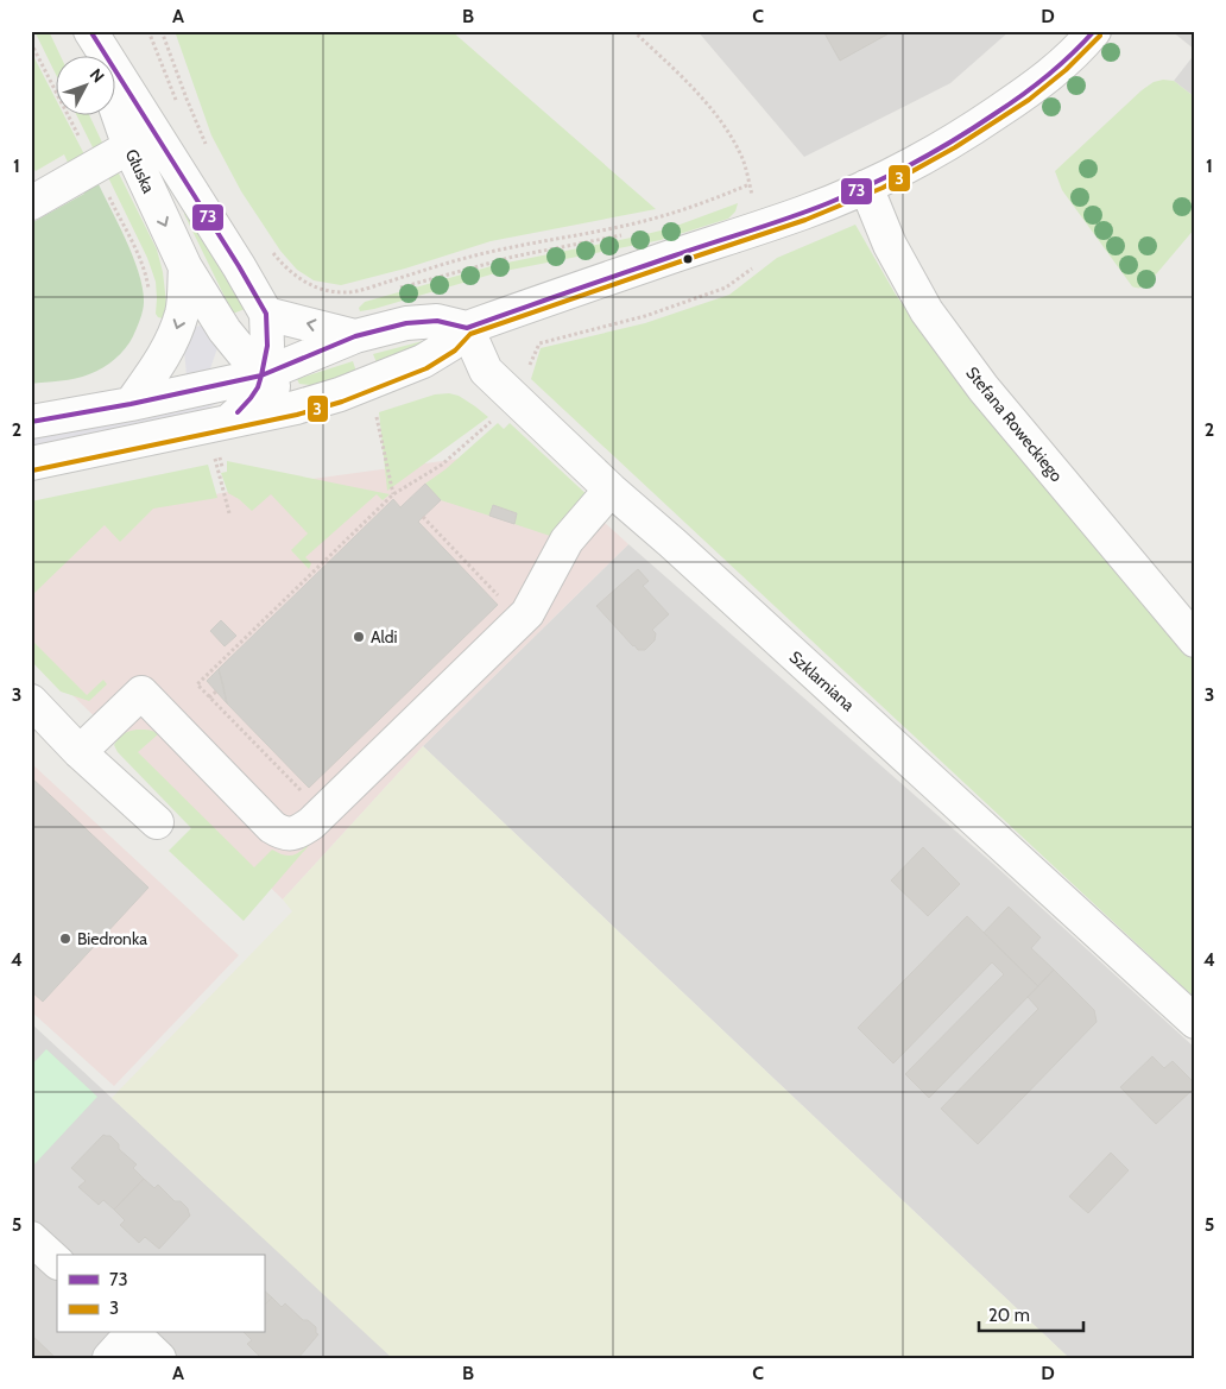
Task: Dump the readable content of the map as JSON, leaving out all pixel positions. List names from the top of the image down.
{
  "streets": {
    "street": ["Głuska", "Stefana Roweckiego", "Szklarniana"]
  },
  "places": ["Aldi", "Biedronka"],
  "lines": ["transit line 73", "transit line 3"],
  "legend": ["73", "3"],
  "scale_bar": "20 m",
  "north": "top right",
  "grid": {
    "columns": [
      "A",
      "B",
      "C",
      "D"
    ],
    "rows": [
      "1",
      "2",
      "3",
      "4",
      "5"
    ]
  }
}
